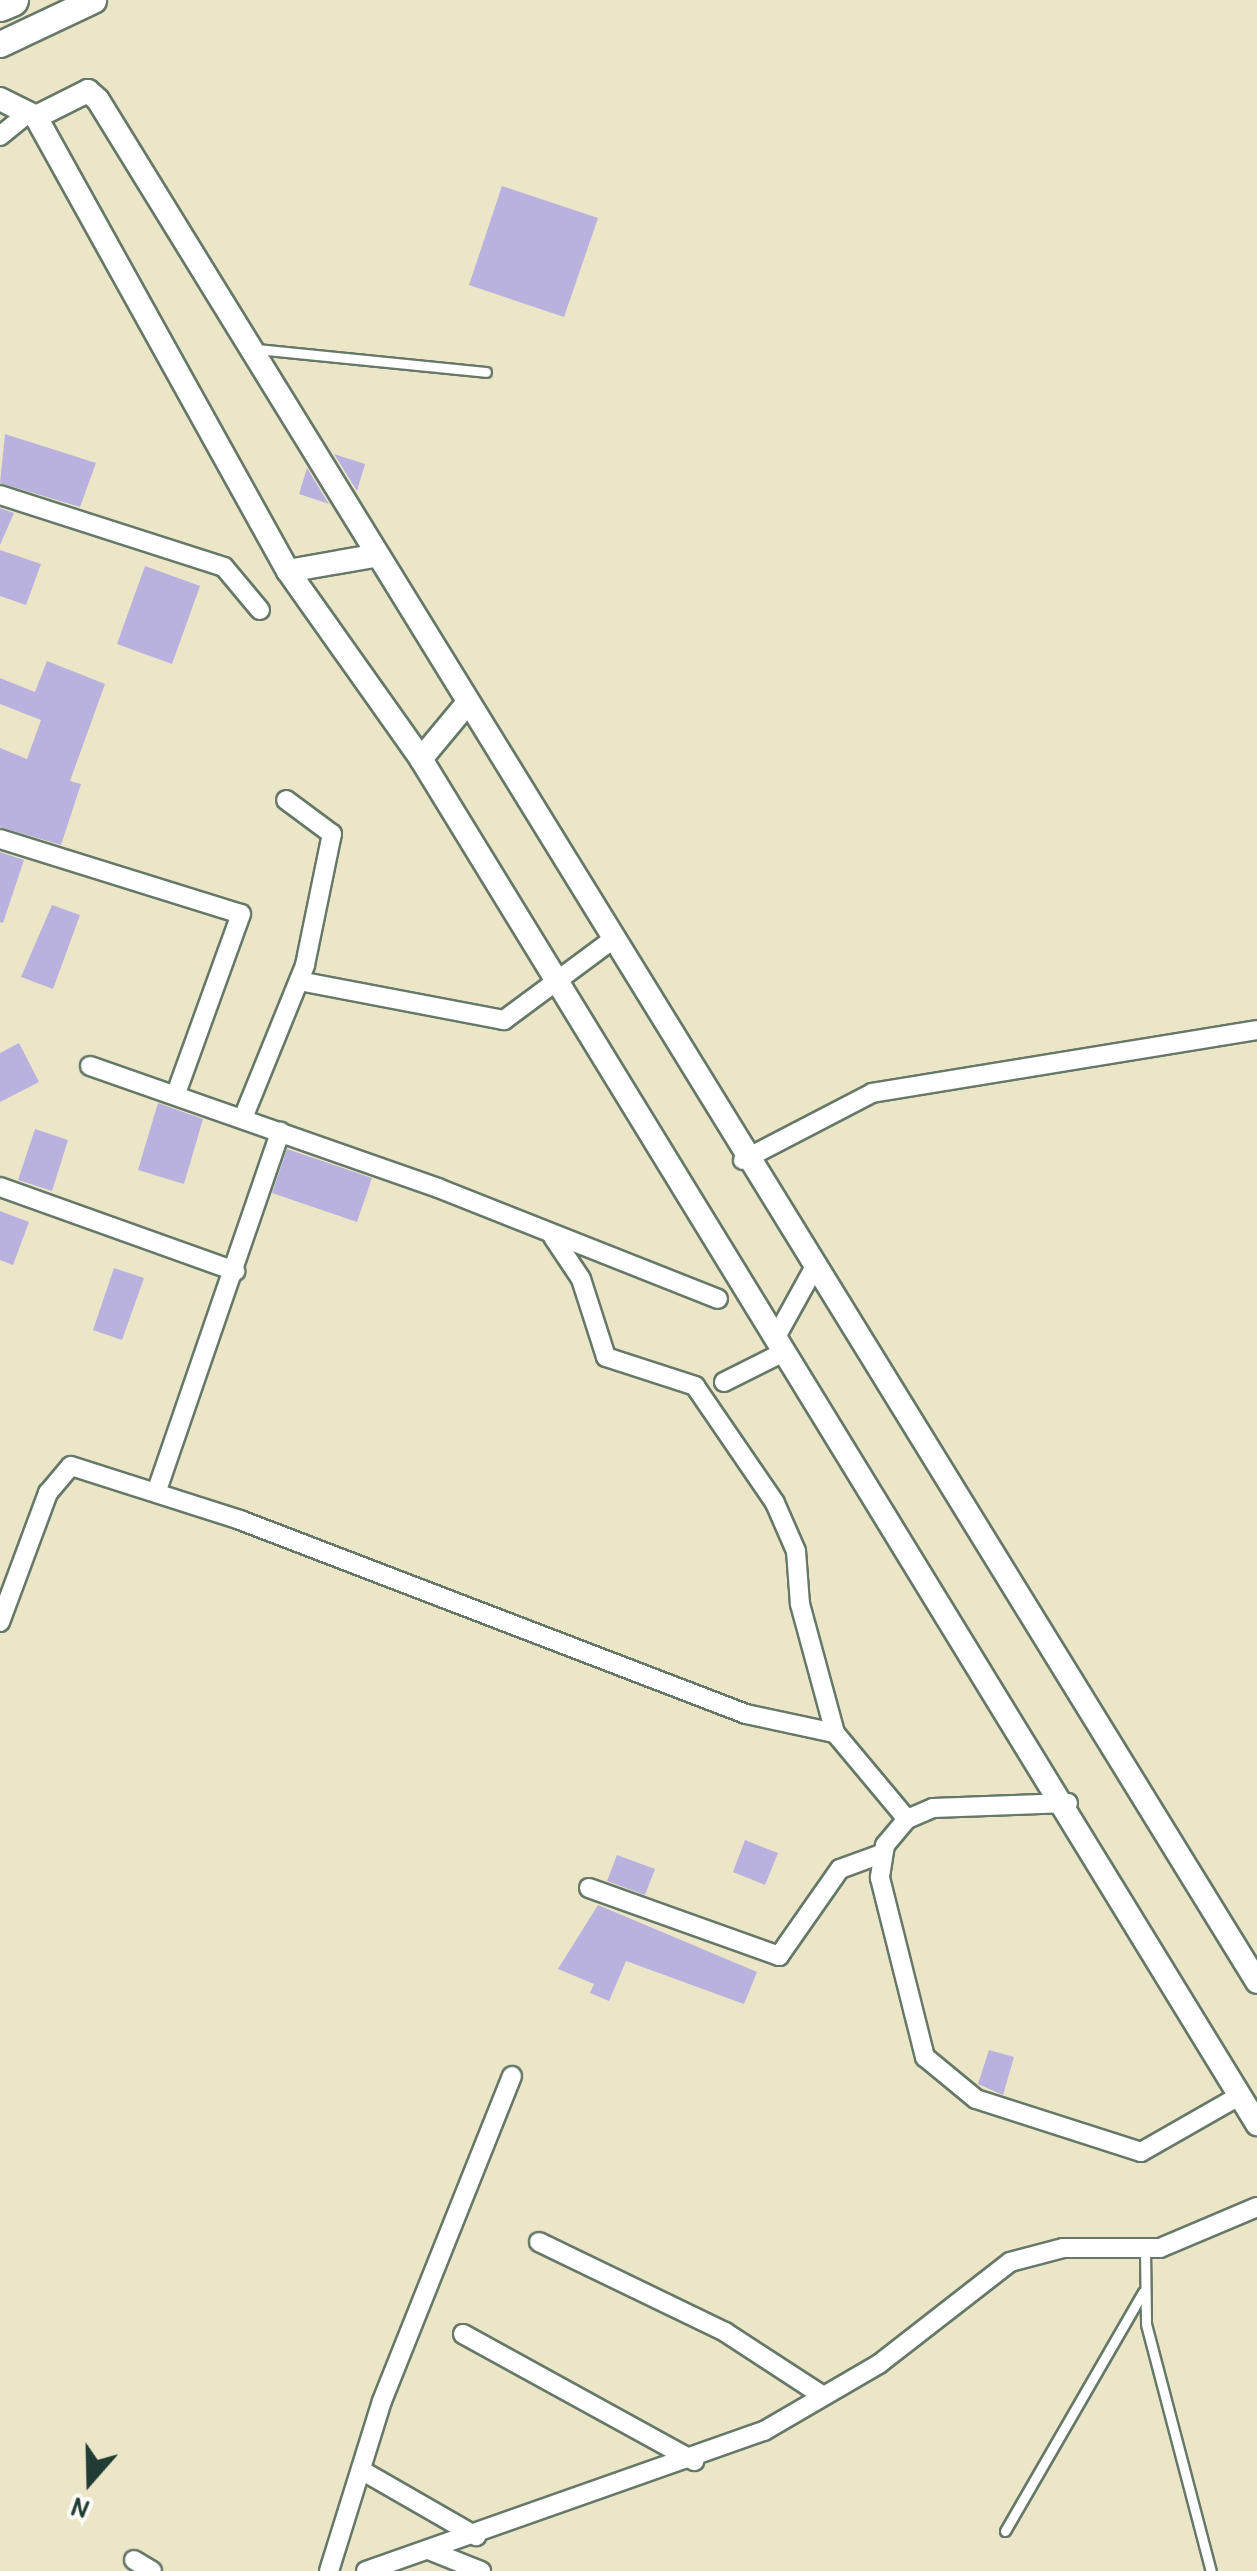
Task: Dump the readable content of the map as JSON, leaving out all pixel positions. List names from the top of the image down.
{
  "north": "bottom"
}
